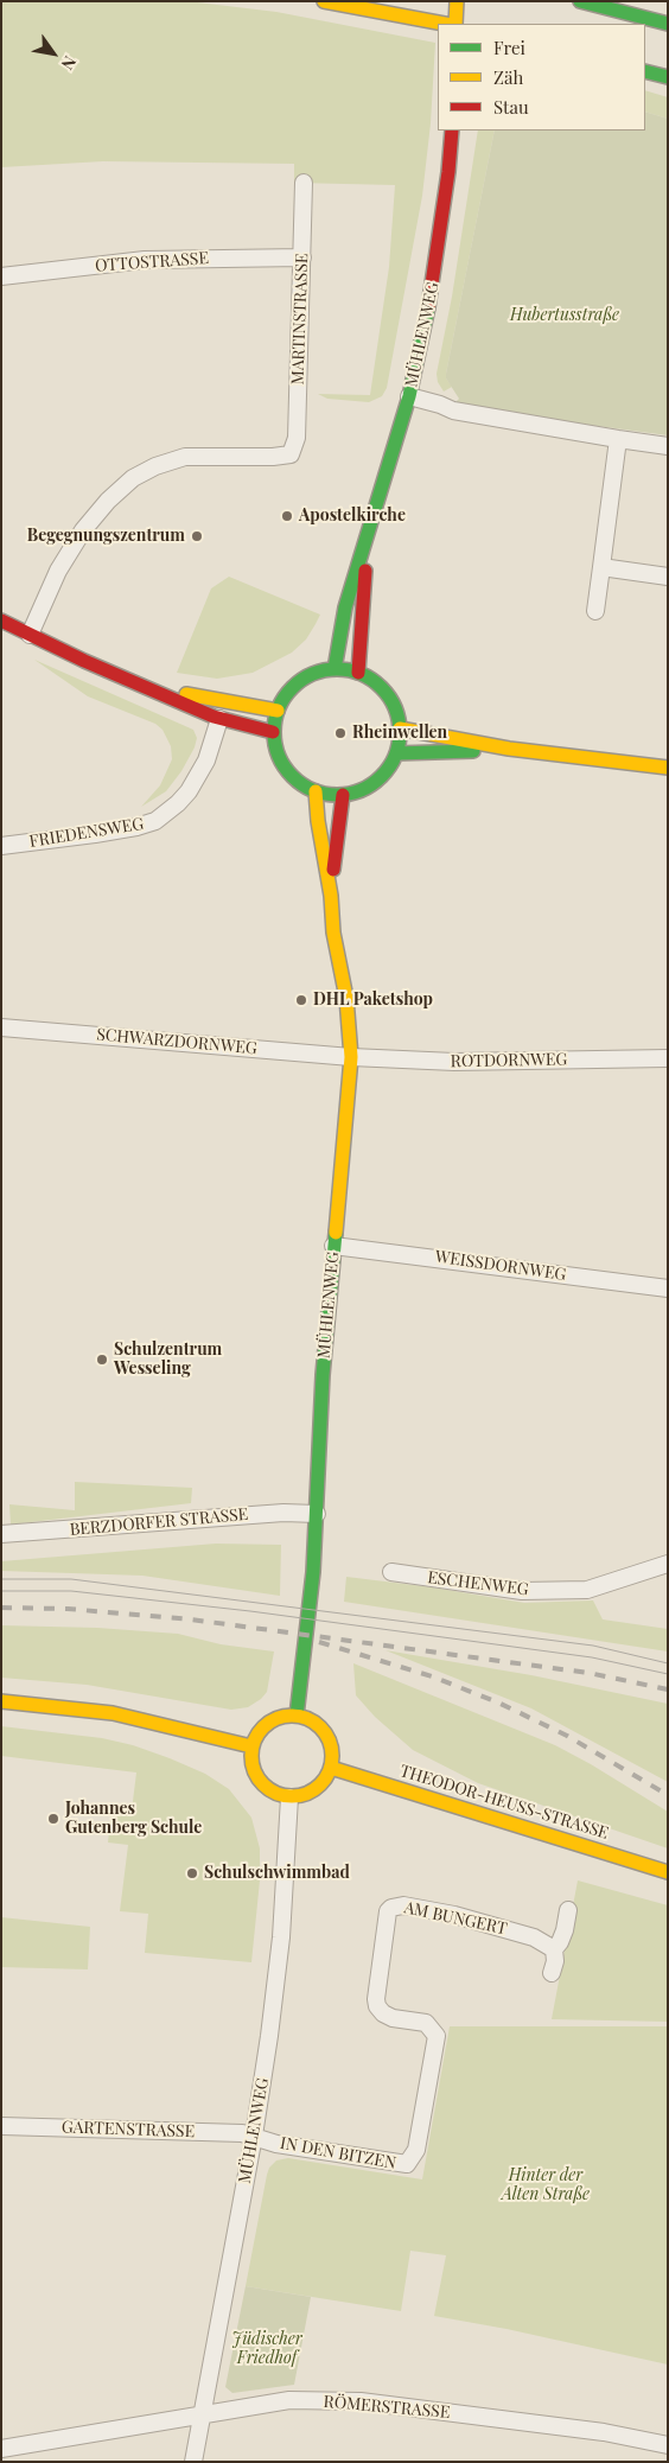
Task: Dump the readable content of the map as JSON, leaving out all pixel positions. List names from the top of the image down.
{
  "streets": {
    "main road": ["MÜHLENWEG", "THEODOR-HEUSS-STRASSE"],
    "street": [
      "OTTOSTRASSE",
      "MARTINSTRASSE",
      "FRIEDENSWEG",
      "SCHWARZDORNWEG",
      "ROTDORNWEG",
      "WEISSDORNWEG",
      "BERZDORFER STRASSE",
      "ESCHENWEG",
      "AM BUNGERT",
      "GARTENSTRASSE",
      "IN DEN BITZEN",
      "RÖMERSTRASSE"
    ]
  },
  "crossings": [
    ["OTTOSTRASSE", "MARTINSTRASSE"],
    ["MÜHLENWEG", "SCHWARZDORNWEG"],
    ["MÜHLENWEG", "ROTDORNWEG"],
    ["MÜHLENWEG", "WEISSDORNWEG"],
    ["MÜHLENWEG", "BERZDORFER STRASSE"],
    ["MÜHLENWEG", "THEODOR-HEUSS-STRASSE"],
    ["MÜHLENWEG", "GARTENSTRASSE"],
    ["MÜHLENWEG", "IN DEN BITZEN"],
    ["MÜHLENWEG", "RÖMERSTRASSE"],
    ["SCHWARZDORNWEG", "ROTDORNWEG"],
    ["AM BUNGERT", "IN DEN BITZEN"],
    ["GARTENSTRASSE", "IN DEN BITZEN"]
  ],
  "parks": ["Hubertusstraße", "Hinter der Alten Straße", "Jüdischer Friedhof"],
  "places": [
    "Apostelkirche",
    "Begegnungszentrum",
    "Rheinwellen",
    "DHL Paketshop",
    "Schulzentrum Wesseling",
    "Johannes Gutenberg Schule",
    "Schulschwimmbad"
  ],
  "legend": ["Frei", "Zäh", "Stau"],
  "north": "bottom right"
}
